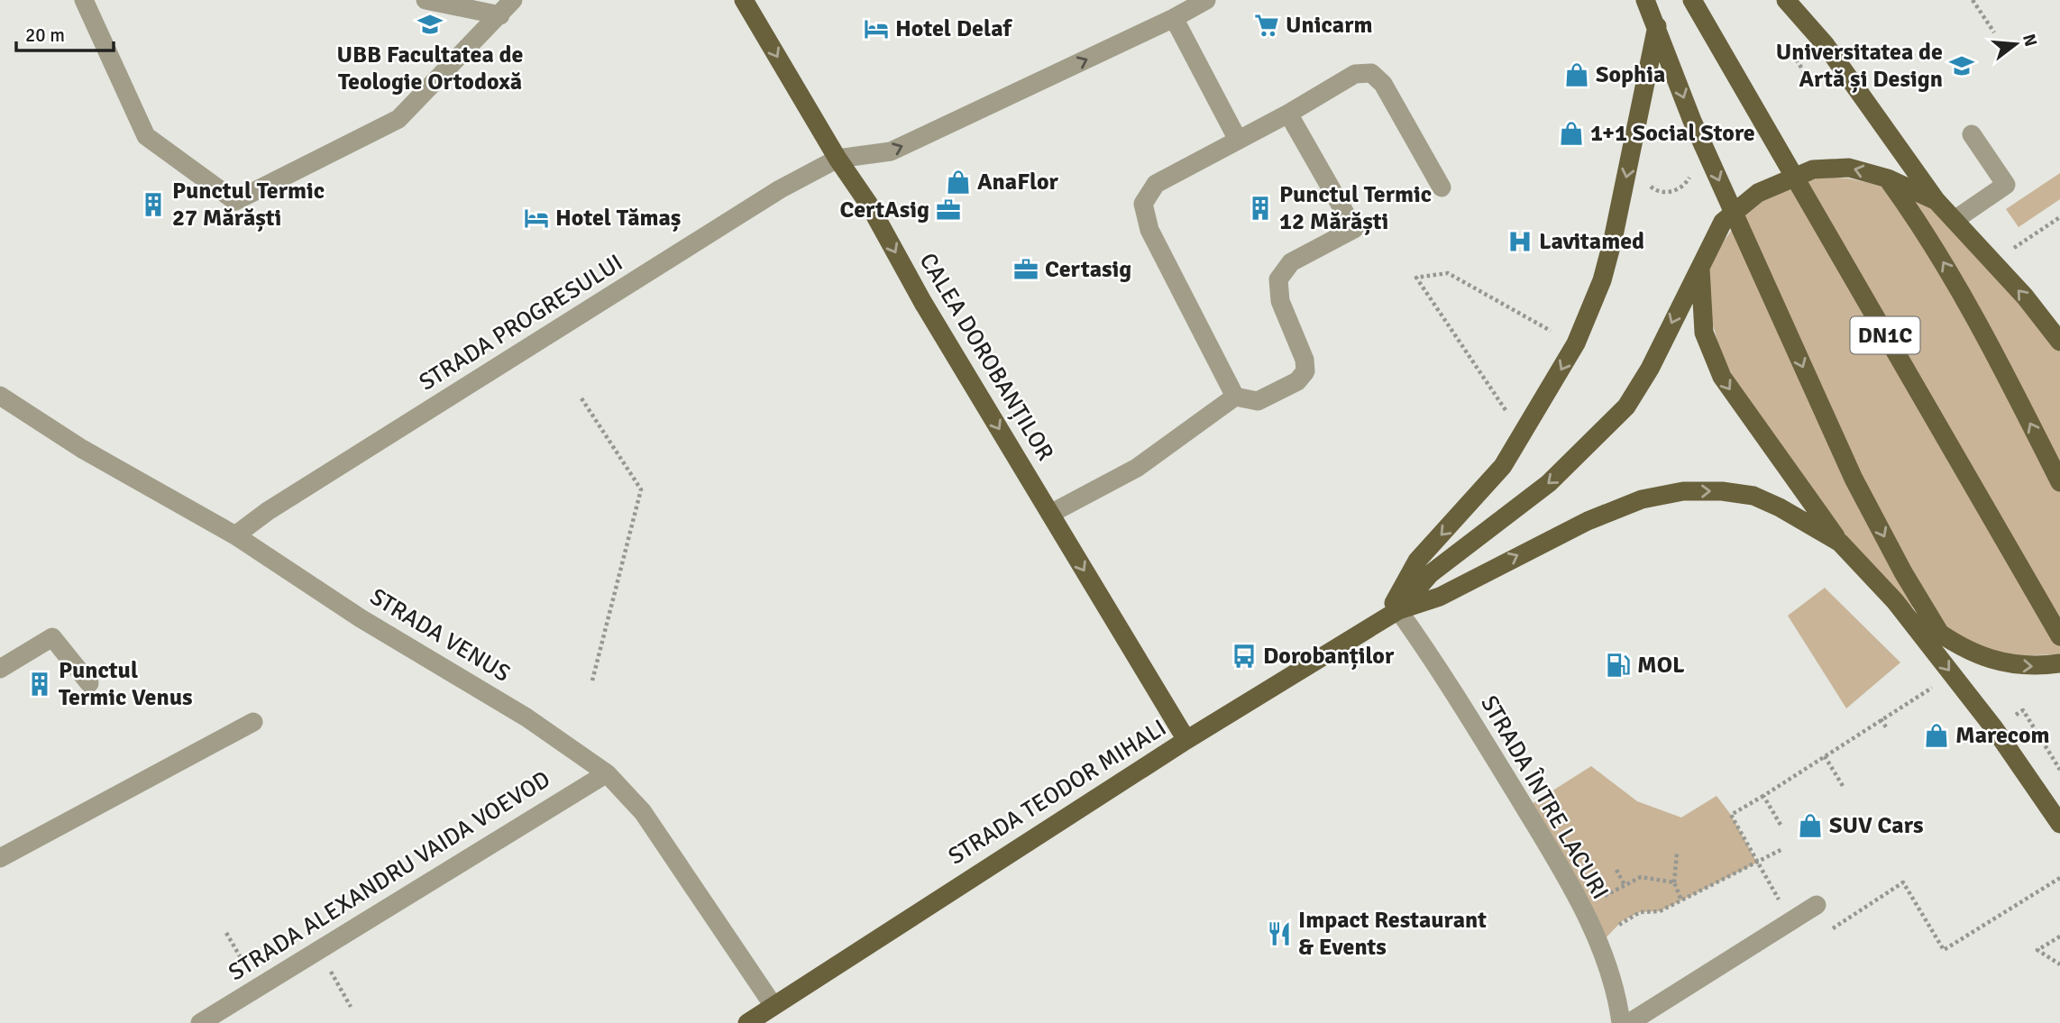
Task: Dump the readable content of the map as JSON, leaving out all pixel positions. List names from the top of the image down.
{
  "streets": {
    "main road": ["DN1C", "CALEA DOROBANȚILOR", "STRADA TEODOR MIHALI"],
    "street": [
      "STRADA PROGRESULUI",
      "STRADA VENUS",
      "STRADA ÎNTRE LACURI",
      "STRADA ALEXANDRU VAIDA VOEVOD"
    ]
  },
  "crossings": [
    ["STRADA PROGRESULUI", "CALEA DOROBANȚILOR"],
    ["STRADA PROGRESULUI", "STRADA VENUS"],
    ["CALEA DOROBANȚILOR", "STRADA TEODOR MIHALI"],
    ["STRADA VENUS", "STRADA TEODOR MIHALI"],
    ["STRADA VENUS", "STRADA ALEXANDRU VAIDA VOEVOD"],
    ["STRADA TEODOR MIHALI", "STRADA ÎNTRE LACURI"]
  ],
  "one_way": ["CALEA DOROBANȚILOR"],
  "places": {
    "school or university": ["UBB Facultatea de Teologie Ortodoxă", "Universitatea de Artă și Design"],
    "supermarket": ["Unicarm"],
    "hotel": ["Hotel Delaf", "Hotel Tămaș"],
    "shop": [
      "Sophia",
      "1+1 Social Store",
      "AnaFlor",
      "Marecom",
      "SUV Cars"
    ],
    "building": ["Punctul Termic 27 Mărăști", "Punctul Termic 12 Mărăști", "Punctul Termic Venus"],
    "office": ["CertAsig", "Certasig"],
    "hospital": ["Lavitamed"],
    "bus stop": ["Dorobanților"],
    "fuel station": ["MOL"],
    "restaurant": ["Impact Restaurant & Events"]
  },
  "scale_bar": "20 m",
  "north": "right"
}
